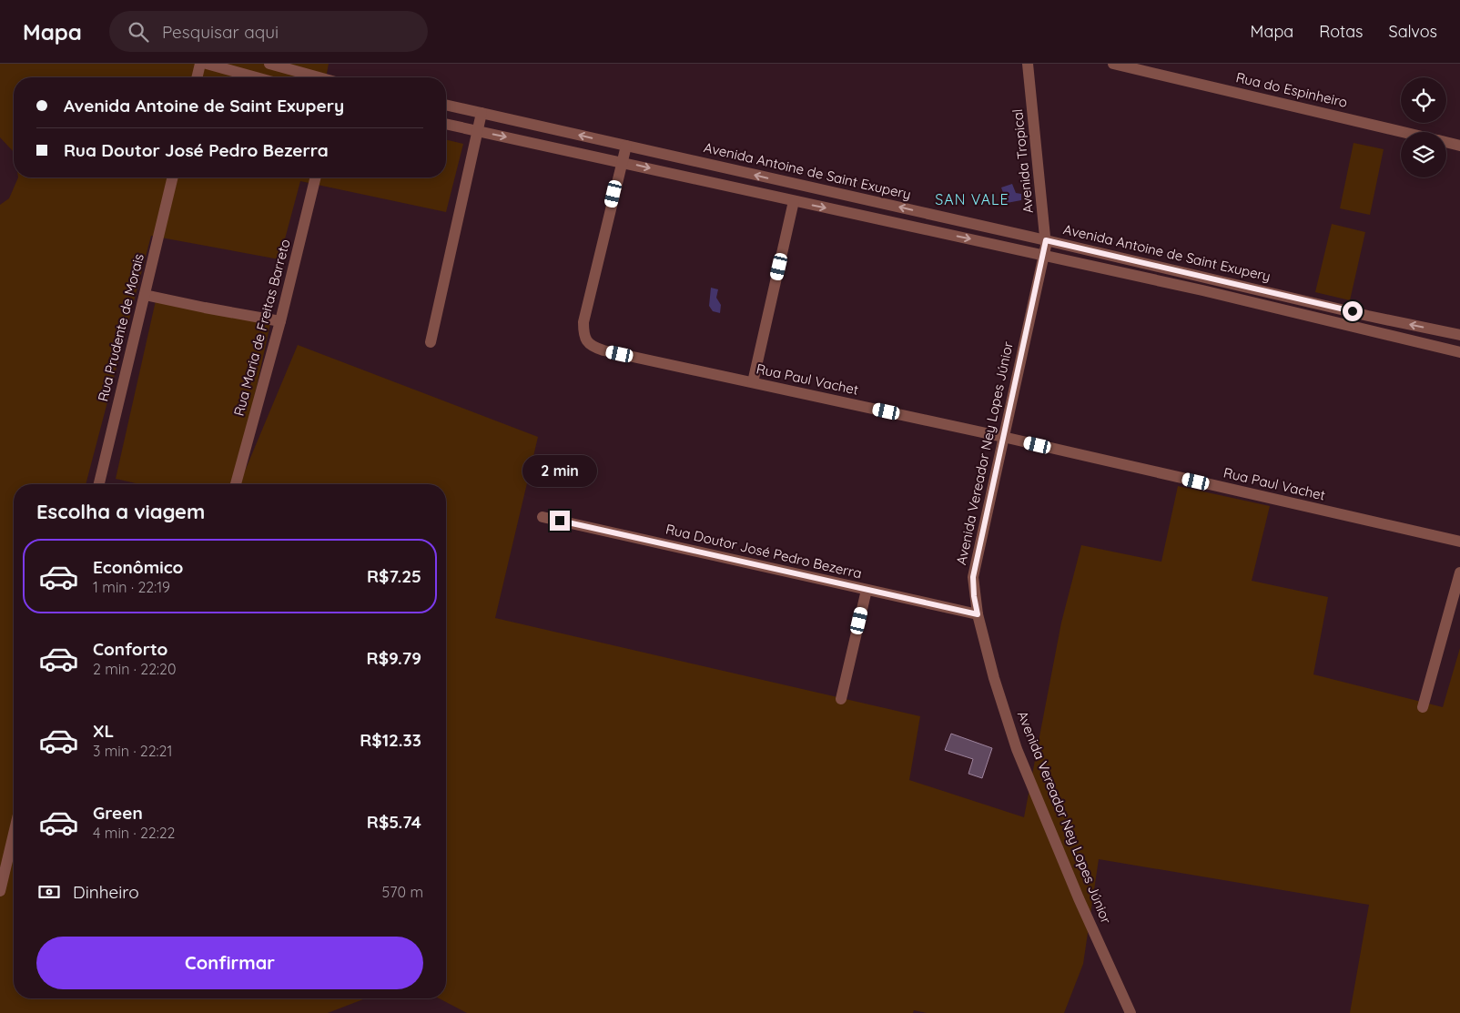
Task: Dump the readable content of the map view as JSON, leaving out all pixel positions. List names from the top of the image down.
{
  "streets": {
    "street": [
      "Rua do Espinheiro",
      "Avenida Tropical",
      "Avenida Antoine de Saint Exupery",
      "Rua Prudente de Morais",
      "Rua Maria de Freitas Barreto",
      "Rua Paul Vachet",
      "Avenida Vereador Ney Lopes Júnior",
      "Rua Doutor José Pedro Bezerra"
    ]
  },
  "crossings": [
    ["Avenida Tropical", "Avenida Antoine de Saint Exupery"],
    ["Avenida Tropical", "Avenida Vereador Ney Lopes Júnior"],
    ["Avenida Antoine de Saint Exupery", "Rua Paul Vachet"],
    ["Rua Paul Vachet", "Avenida Vereador Ney Lopes Júnior"],
    ["Avenida Vereador Ney Lopes Júnior", "Rua Doutor José Pedro Bezerra"]
  ],
  "districts": ["SAN VALE"],
  "page": {
    "header": "Mapa",
    "search": "Pesquisar aqui",
    "nav": ["Mapa", "Rotas", "Salvos"],
    "banner": ["Avenida Antoine de Saint Exupery", "Rua Doutor José Pedro Bezerra"],
    "bubble": "2 min",
    "heading": "Escolha a viagem",
    "list": [
      {
        "name": "Econômico",
        "note": "1 min · 22:19",
        "value": "R$7.25"
      },
      {
        "name": "Conforto",
        "note": "2 min · 22:20",
        "value": "R$9.79"
      },
      {
        "name": "XL",
        "note": "3 min · 22:21",
        "value": "R$12.33"
      },
      {
        "name": "Green",
        "note": "4 min · 22:22",
        "value": "R$5.74"
      }
    ],
    "pay": ["Dinheiro", "570 m"],
    "buttons": "Confirmar"
  }
}
